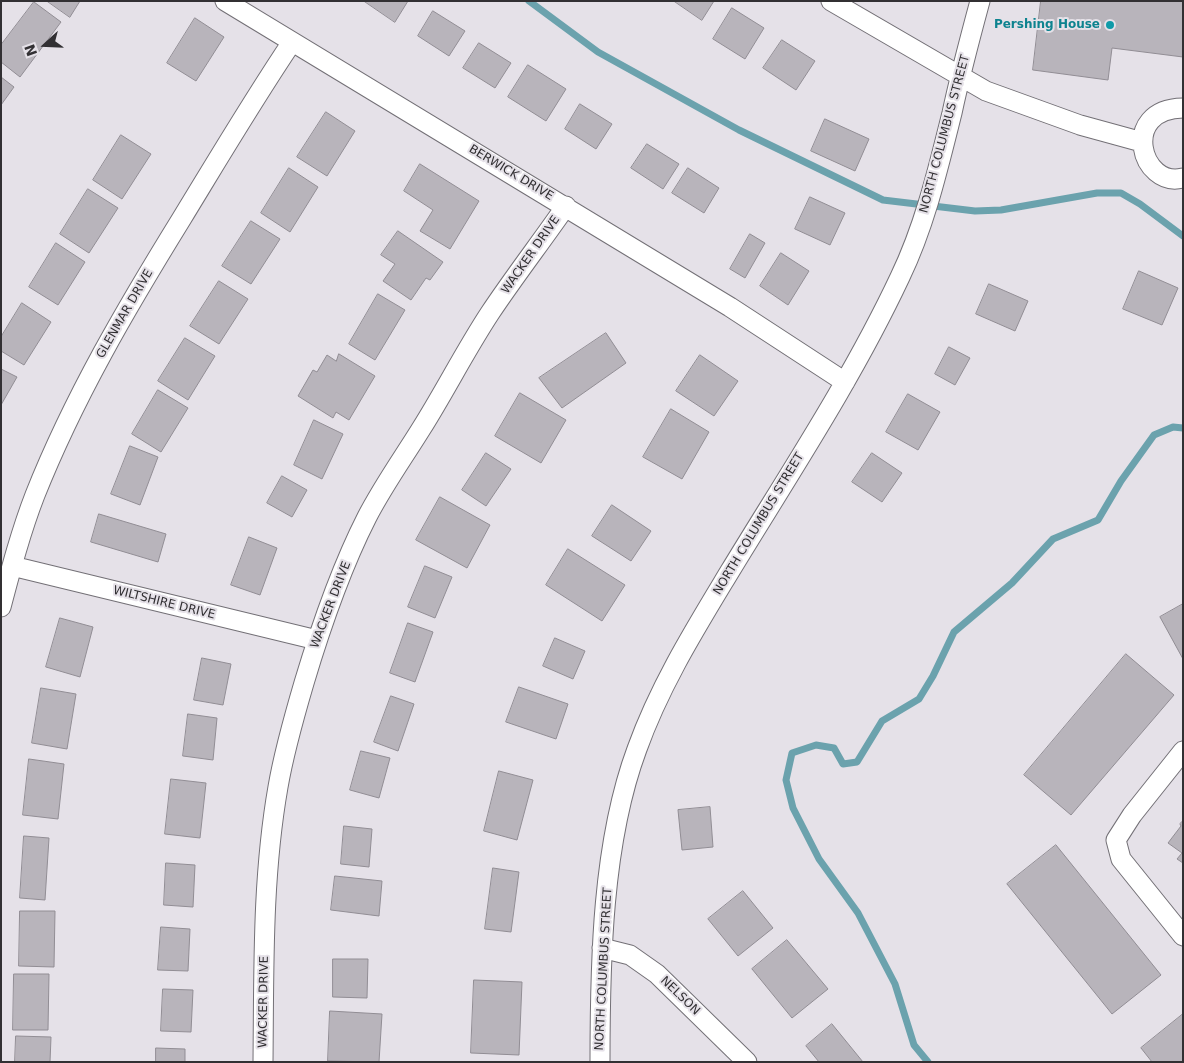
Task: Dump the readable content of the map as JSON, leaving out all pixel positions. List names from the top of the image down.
{
  "streets": {
    "street": [
      "NORTH COLUMBUS STREET",
      "BERWICK DRIVE",
      "WACKER DRIVE",
      "GLENMAR DRIVE",
      "WILTSHIRE DRIVE",
      "NELSON"
    ]
  },
  "crossings": [
    ["NORTH COLUMBUS STREET", "BERWICK DRIVE"],
    ["NORTH COLUMBUS STREET", "NELSON"],
    ["BERWICK DRIVE", "WACKER DRIVE"],
    ["BERWICK DRIVE", "GLENMAR DRIVE"],
    ["WACKER DRIVE", "WILTSHIRE DRIVE"],
    ["GLENMAR DRIVE", "WILTSHIRE DRIVE"]
  ],
  "places": ["Pershing House"],
  "north": "left"
}
